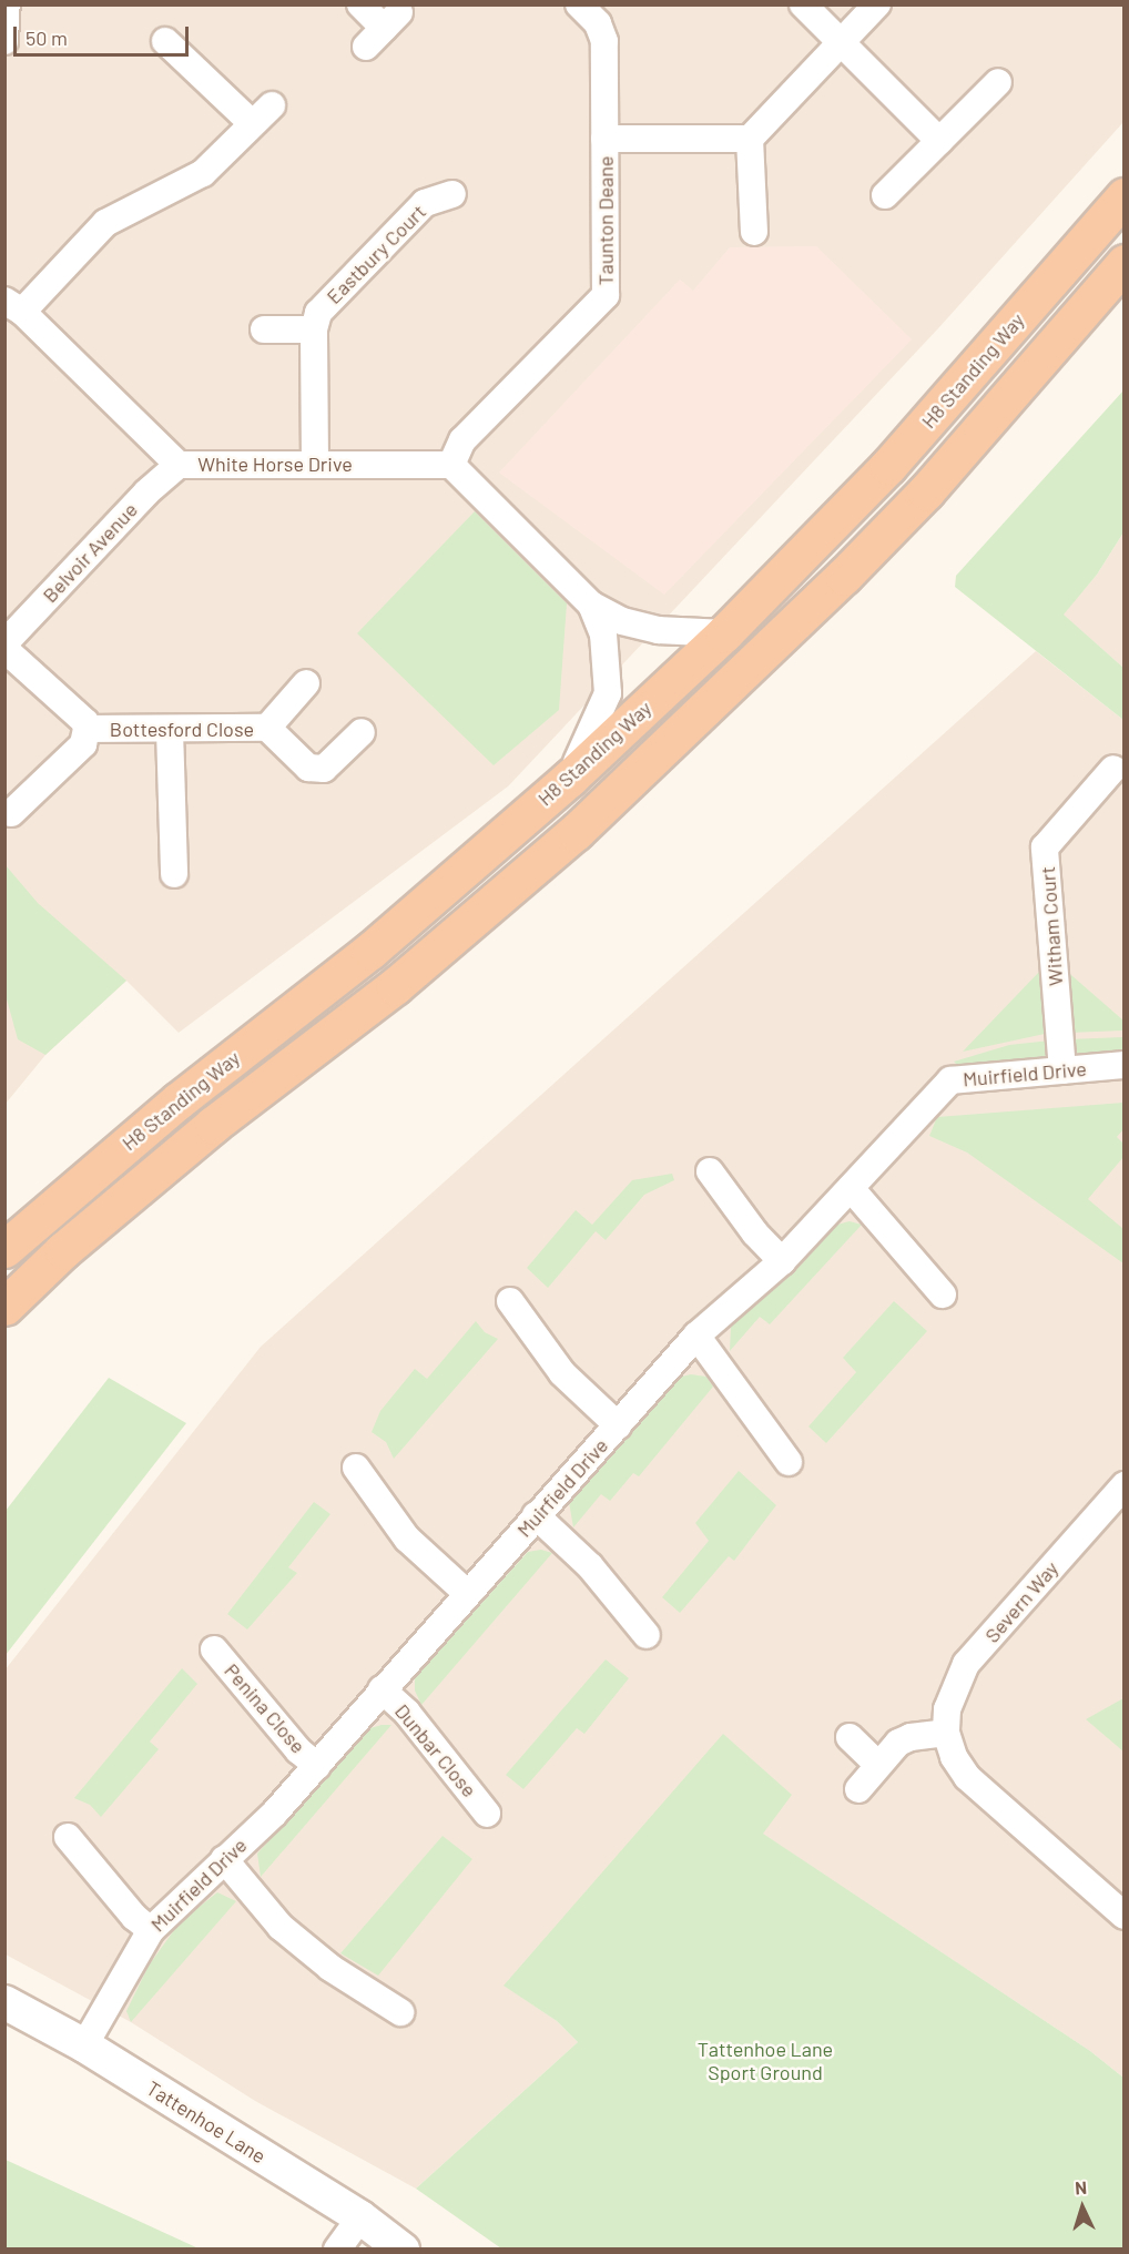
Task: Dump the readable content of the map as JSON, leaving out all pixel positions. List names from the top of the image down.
{
  "streets": {
    "highway": ["H8 Standing Way"],
    "street": [
      "Taunton Deane",
      "Eastbury Court",
      "White Horse Drive",
      "Belvoir Avenue",
      "Bottesford Close",
      "Witham Court",
      "Muirfield Drive",
      "Severn Way",
      "Penina Close",
      "Dunbar Close",
      "Tattenhoe Lane"
    ]
  },
  "crossings": [
    ["Taunton Deane", "White Horse Drive"],
    ["Eastbury Court", "White Horse Drive"],
    ["White Horse Drive", "Belvoir Avenue"],
    ["Witham Court", "Muirfield Drive"],
    ["Muirfield Drive", "Penina Close"],
    ["Muirfield Drive", "Dunbar Close"],
    ["Muirfield Drive", "Tattenhoe Lane"]
  ],
  "parks": ["Tattenhoe Lane Sport Ground"],
  "scale_bar": "50 m",
  "north": "top"
}
